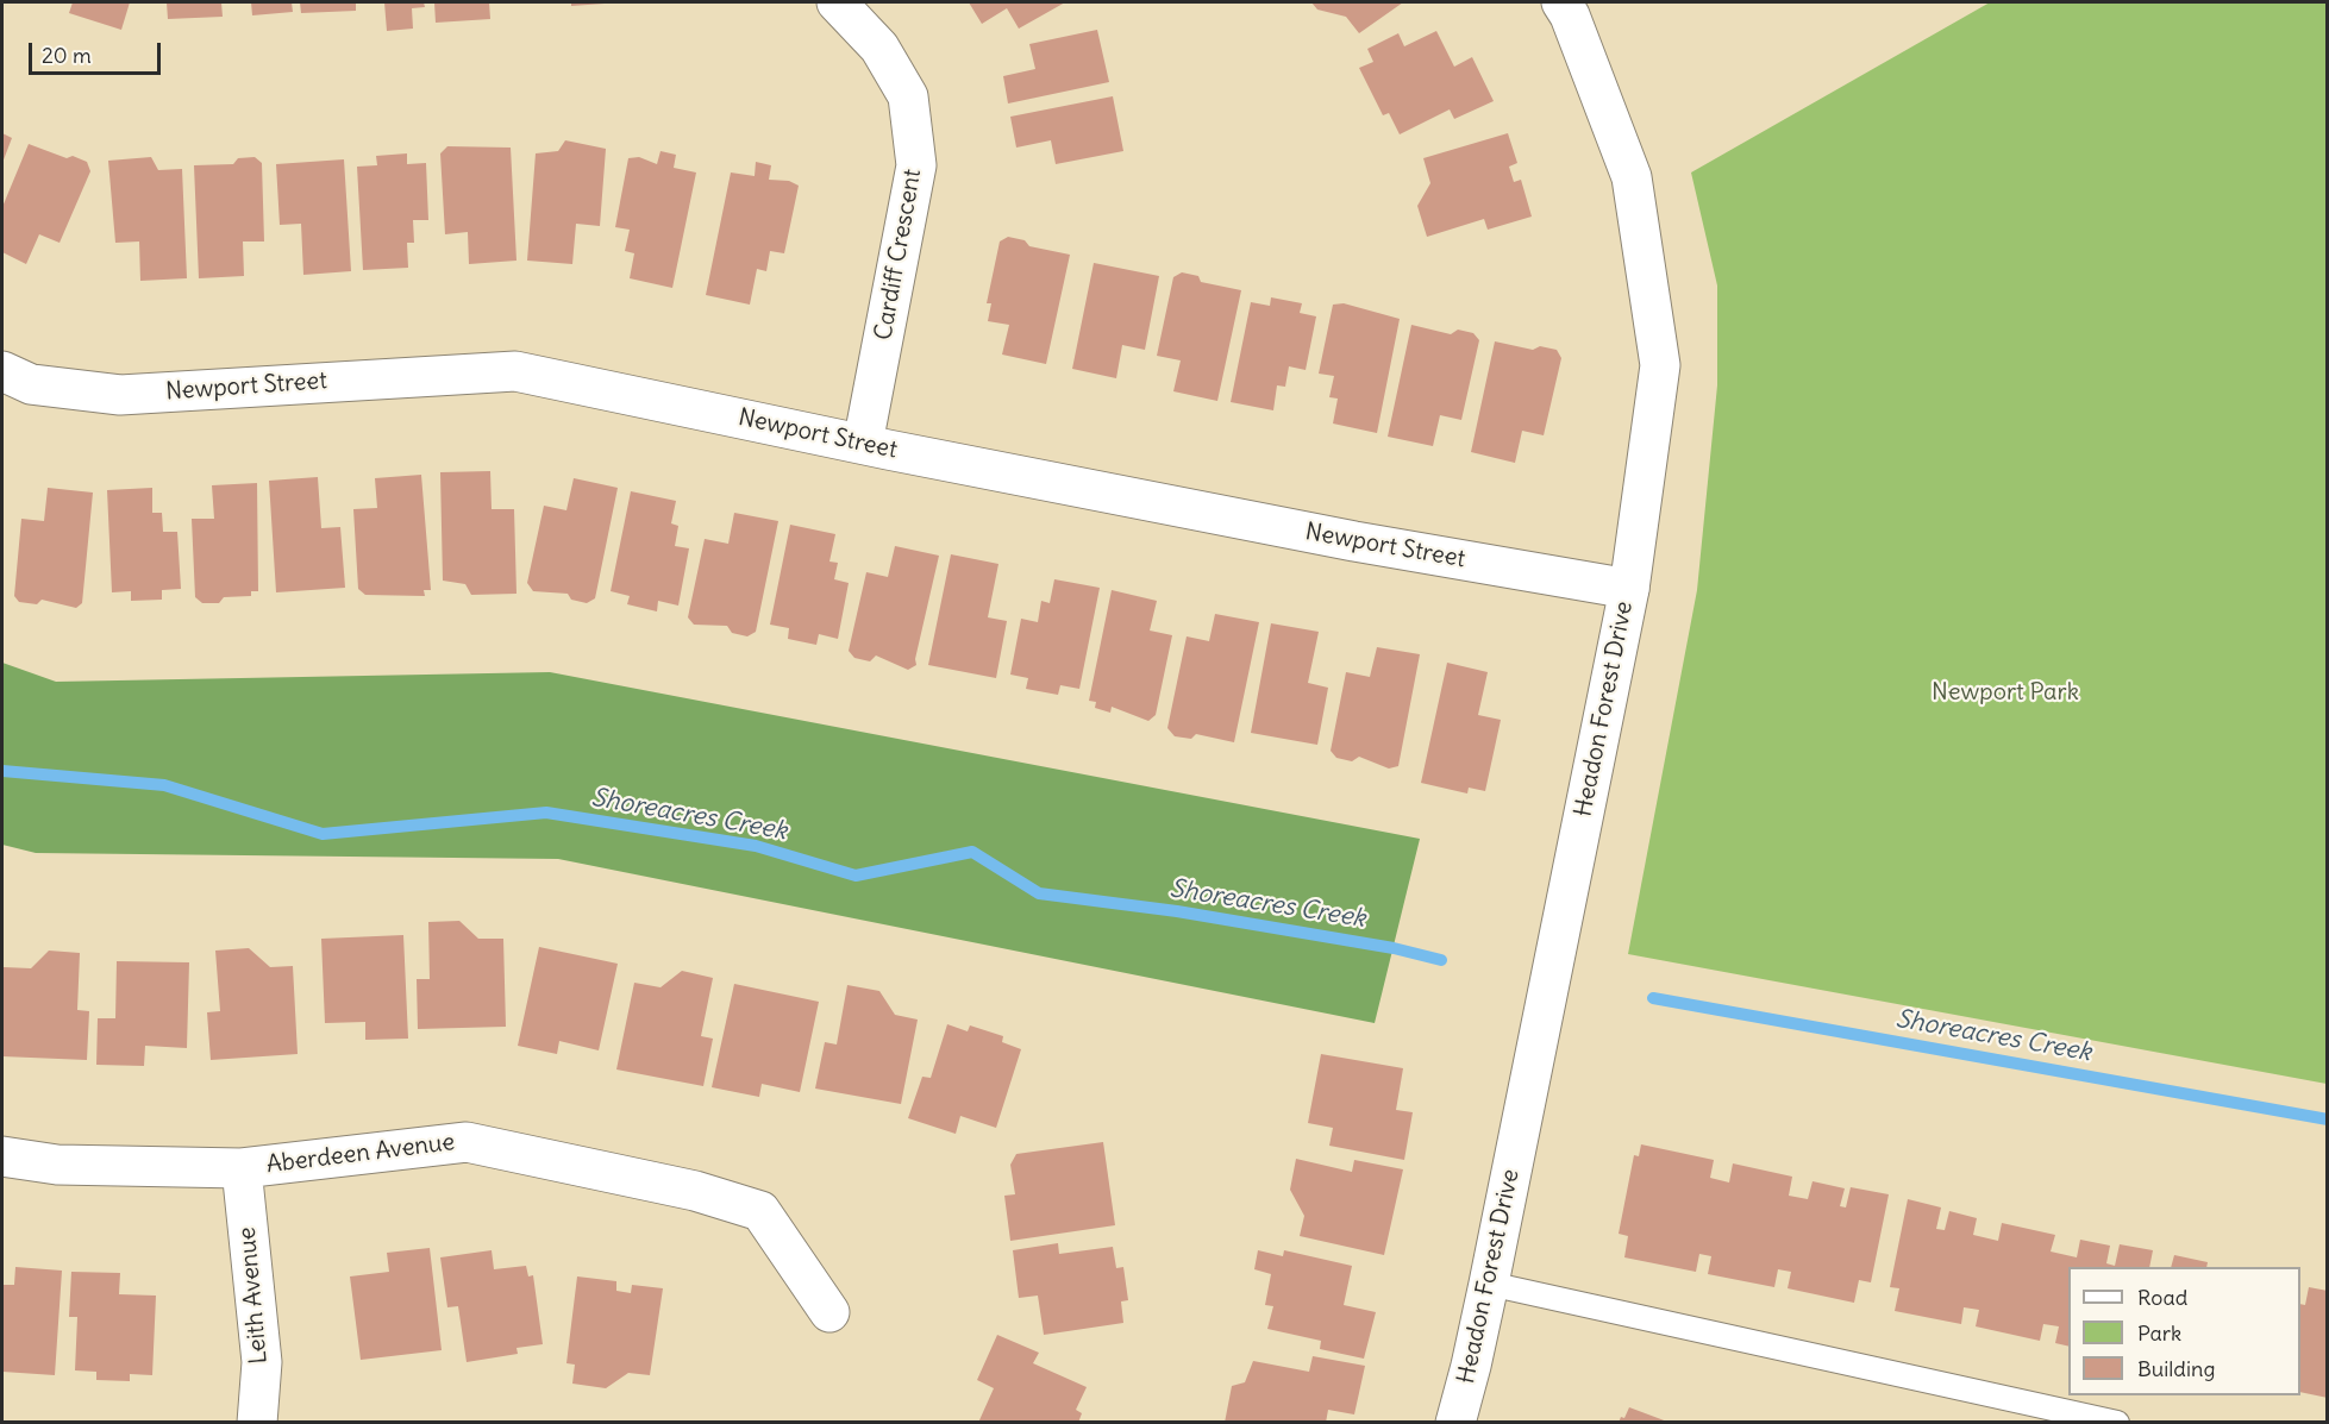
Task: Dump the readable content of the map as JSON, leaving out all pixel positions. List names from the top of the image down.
{
  "streets": {
    "street": [
      "Cardiff Crescent",
      "Newport Street",
      "Headon Forest Drive",
      "Aberdeen Avenue",
      "Leith Avenue"
    ]
  },
  "crossings": [
    ["Cardiff Crescent", "Newport Street"],
    ["Newport Street", "Headon Forest Drive"],
    ["Aberdeen Avenue", "Leith Avenue"]
  ],
  "water": ["Shoreacres Creek"],
  "parks": ["Newport Park"],
  "legend": ["Road", "Park", "Building"],
  "scale_bar": "20 m"
}
